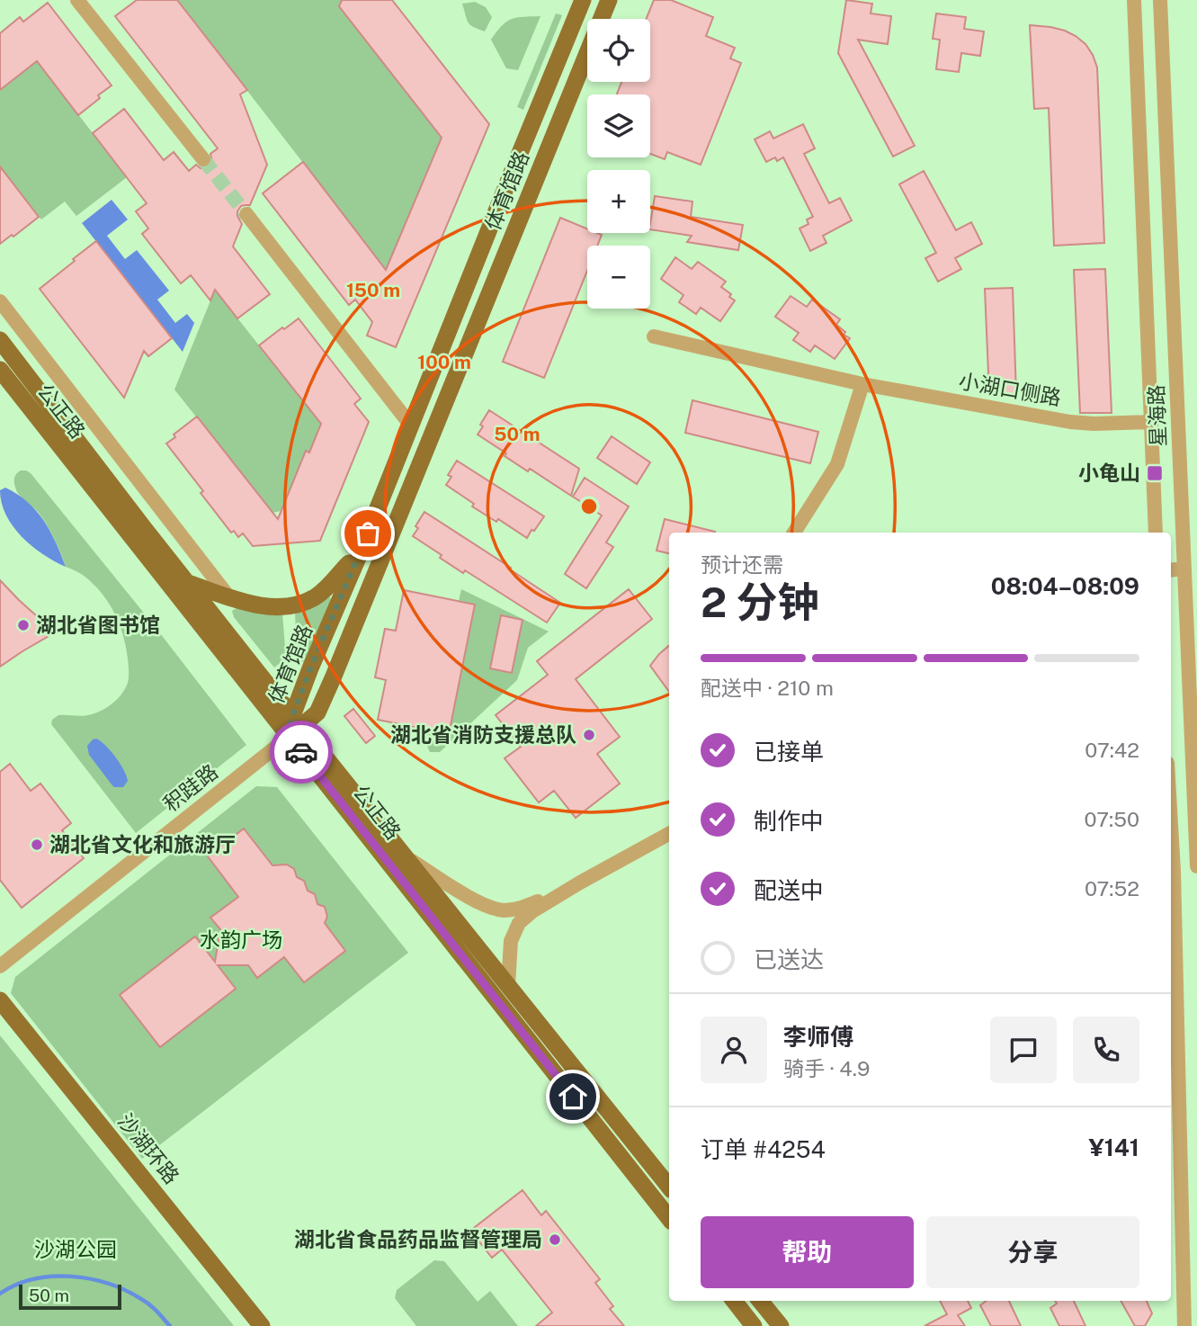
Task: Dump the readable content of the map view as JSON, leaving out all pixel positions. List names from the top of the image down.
{
  "streets": {
    "main road": ["体育馆路", "公正路", "沙湖环路"],
    "street": ["小湖口侧路", "星海路", "积跬路"]
  },
  "crossings": [
    ["体育馆路", "公正路"],
    ["体育馆路", "积跬路"],
    ["小湖口侧路", "星海路"],
    ["公正路", "积跬路"]
  ],
  "parks": ["水韵广场", "沙湖公园"],
  "places": {
    "transit": ["小龟山"],
    "other": [
      "湖北省图书馆",
      "湖北省消防支援总队",
      "湖北省文化和旅游厅",
      "湖北省食品药品监督管理局"
    ]
  },
  "scale_bar": "50 m",
  "page": {
    "map_buttons": ["+", "−"],
    "heading": ["2 分钟", "预计还需", "08:04–08:09"],
    "panel": [
      "李师傅",
      "骑手 · 4.9",
      "订单 #4254",
      "¥141"
    ],
    "bar": "配送中 · 210 m",
    "list": [
      ["已接单", "07:42"],
      ["制作中", "07:50"],
      ["配送中", "07:52"],
      "已送达"
    ],
    "buttons": ["帮助", "分享"],
    "scale": "50 m"
  },
  "rings": ["150 m", "100 m", "50 m"]
}
